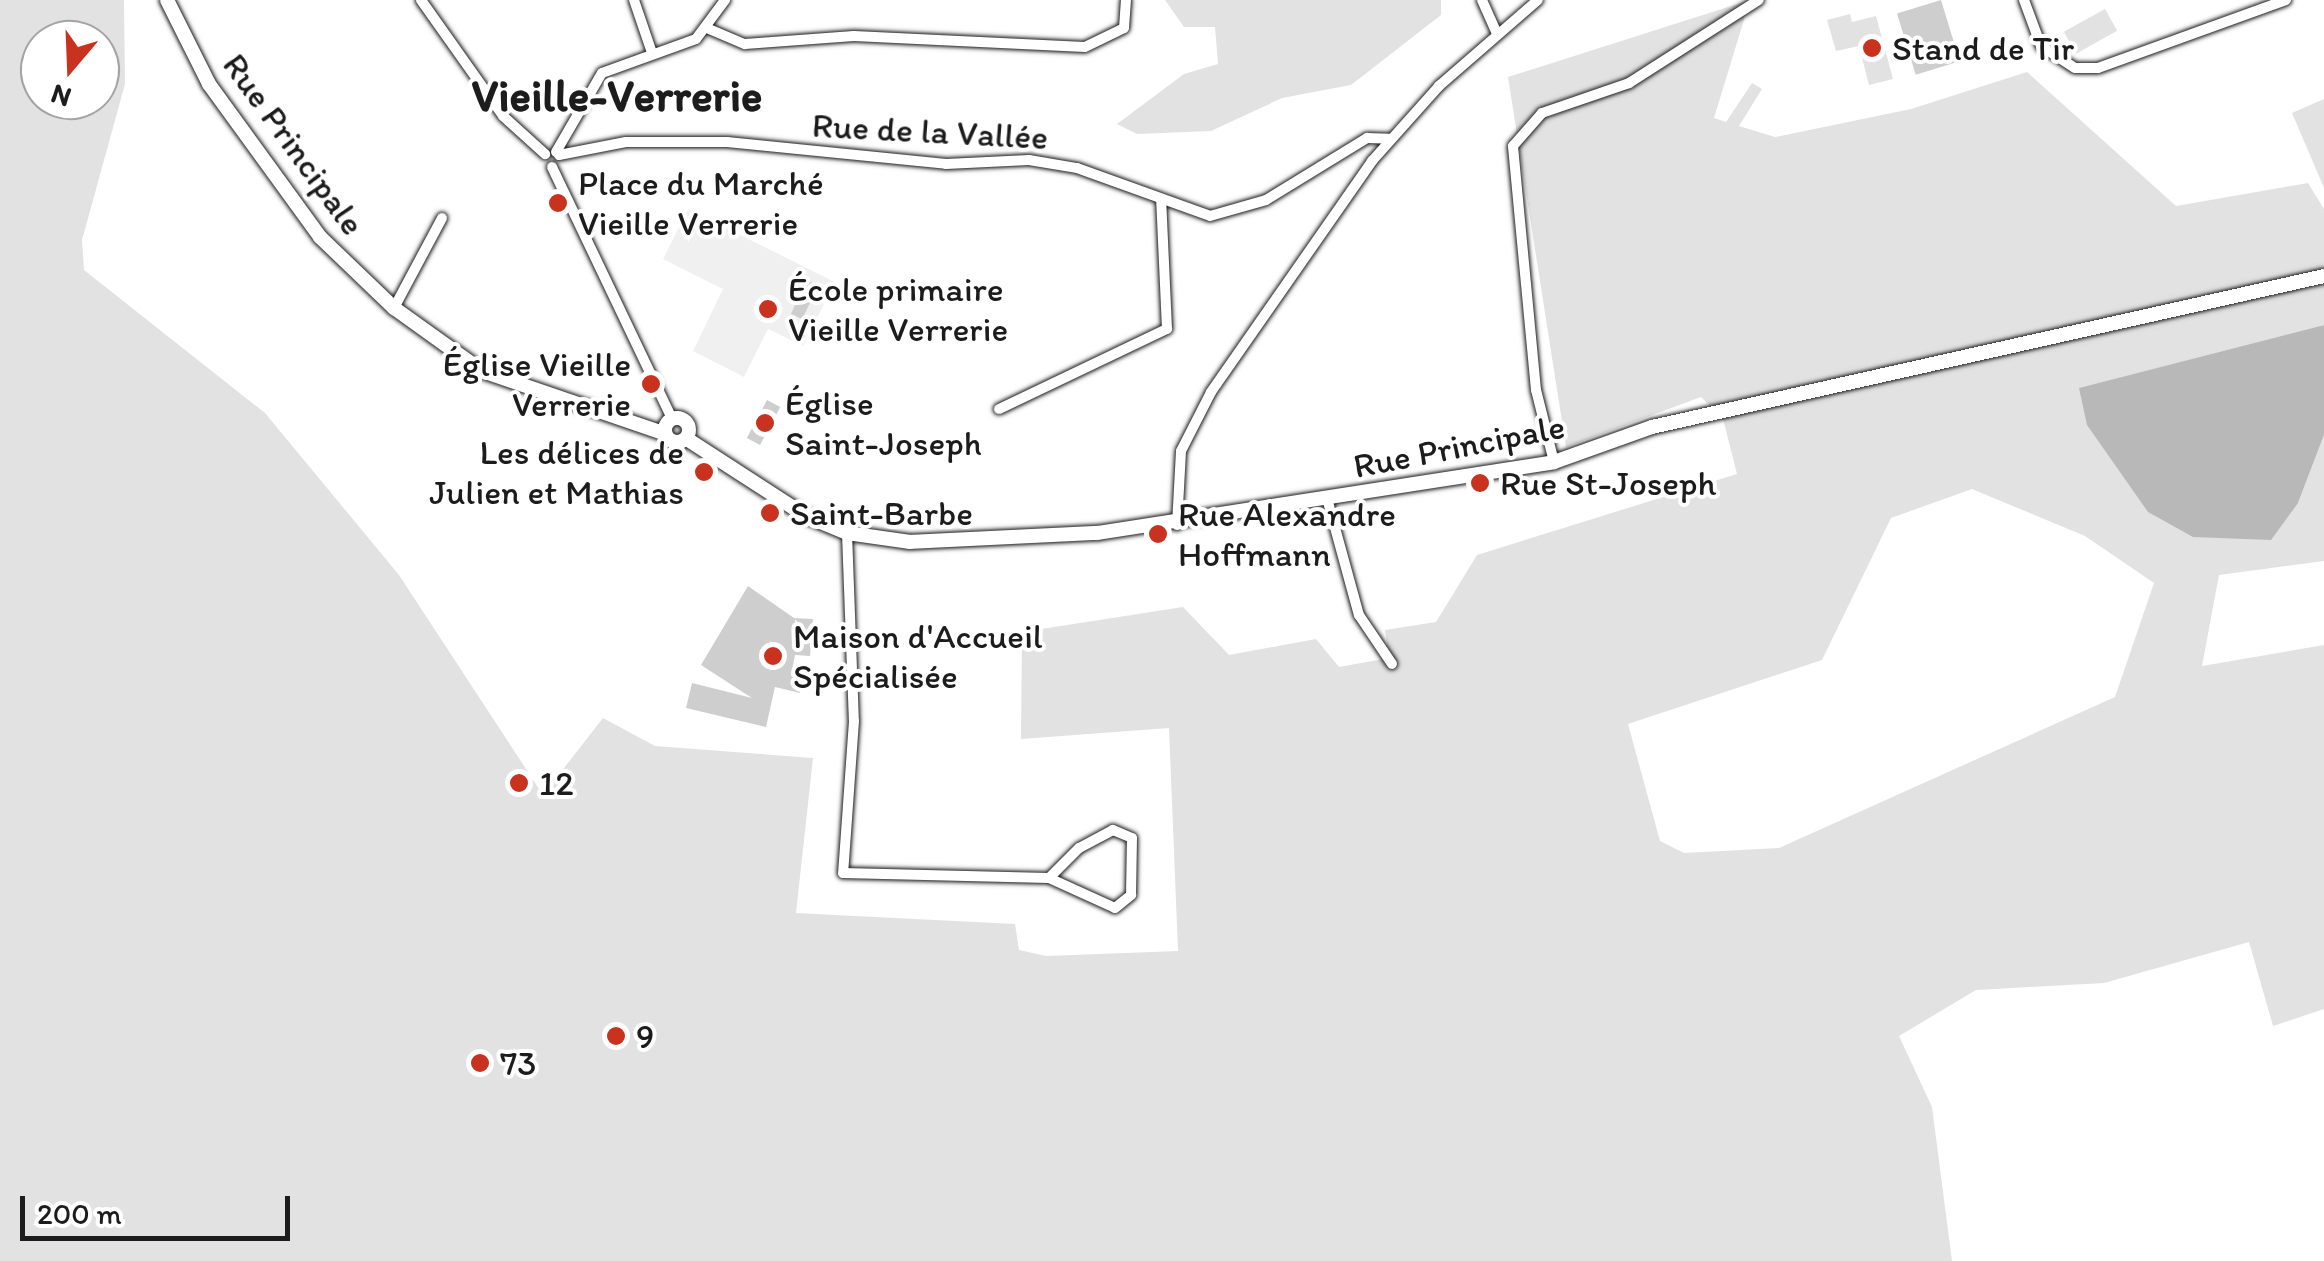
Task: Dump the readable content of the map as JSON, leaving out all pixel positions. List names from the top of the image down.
{
  "streets": {
    "street": ["Rue de la Vallée", "Rue Principale"]
  },
  "districts": ["Vieille-Verrerie"],
  "places": [
    "Stand de Tir",
    "Place du Marché Vieille Verrerie",
    "École primaire Vieille Verrerie",
    "Église Vieille Verrerie",
    "Église Saint-Joseph",
    "Les délices de Julien et Mathias",
    "Rue St-Joseph",
    "Saint-Barbe",
    "Rue Alexandre Hoffmann",
    "Maison d'Accueil Spécialisée",
    "12",
    "9",
    "73"
  ],
  "scale_bar": "200 m",
  "north": "bottom"
}
